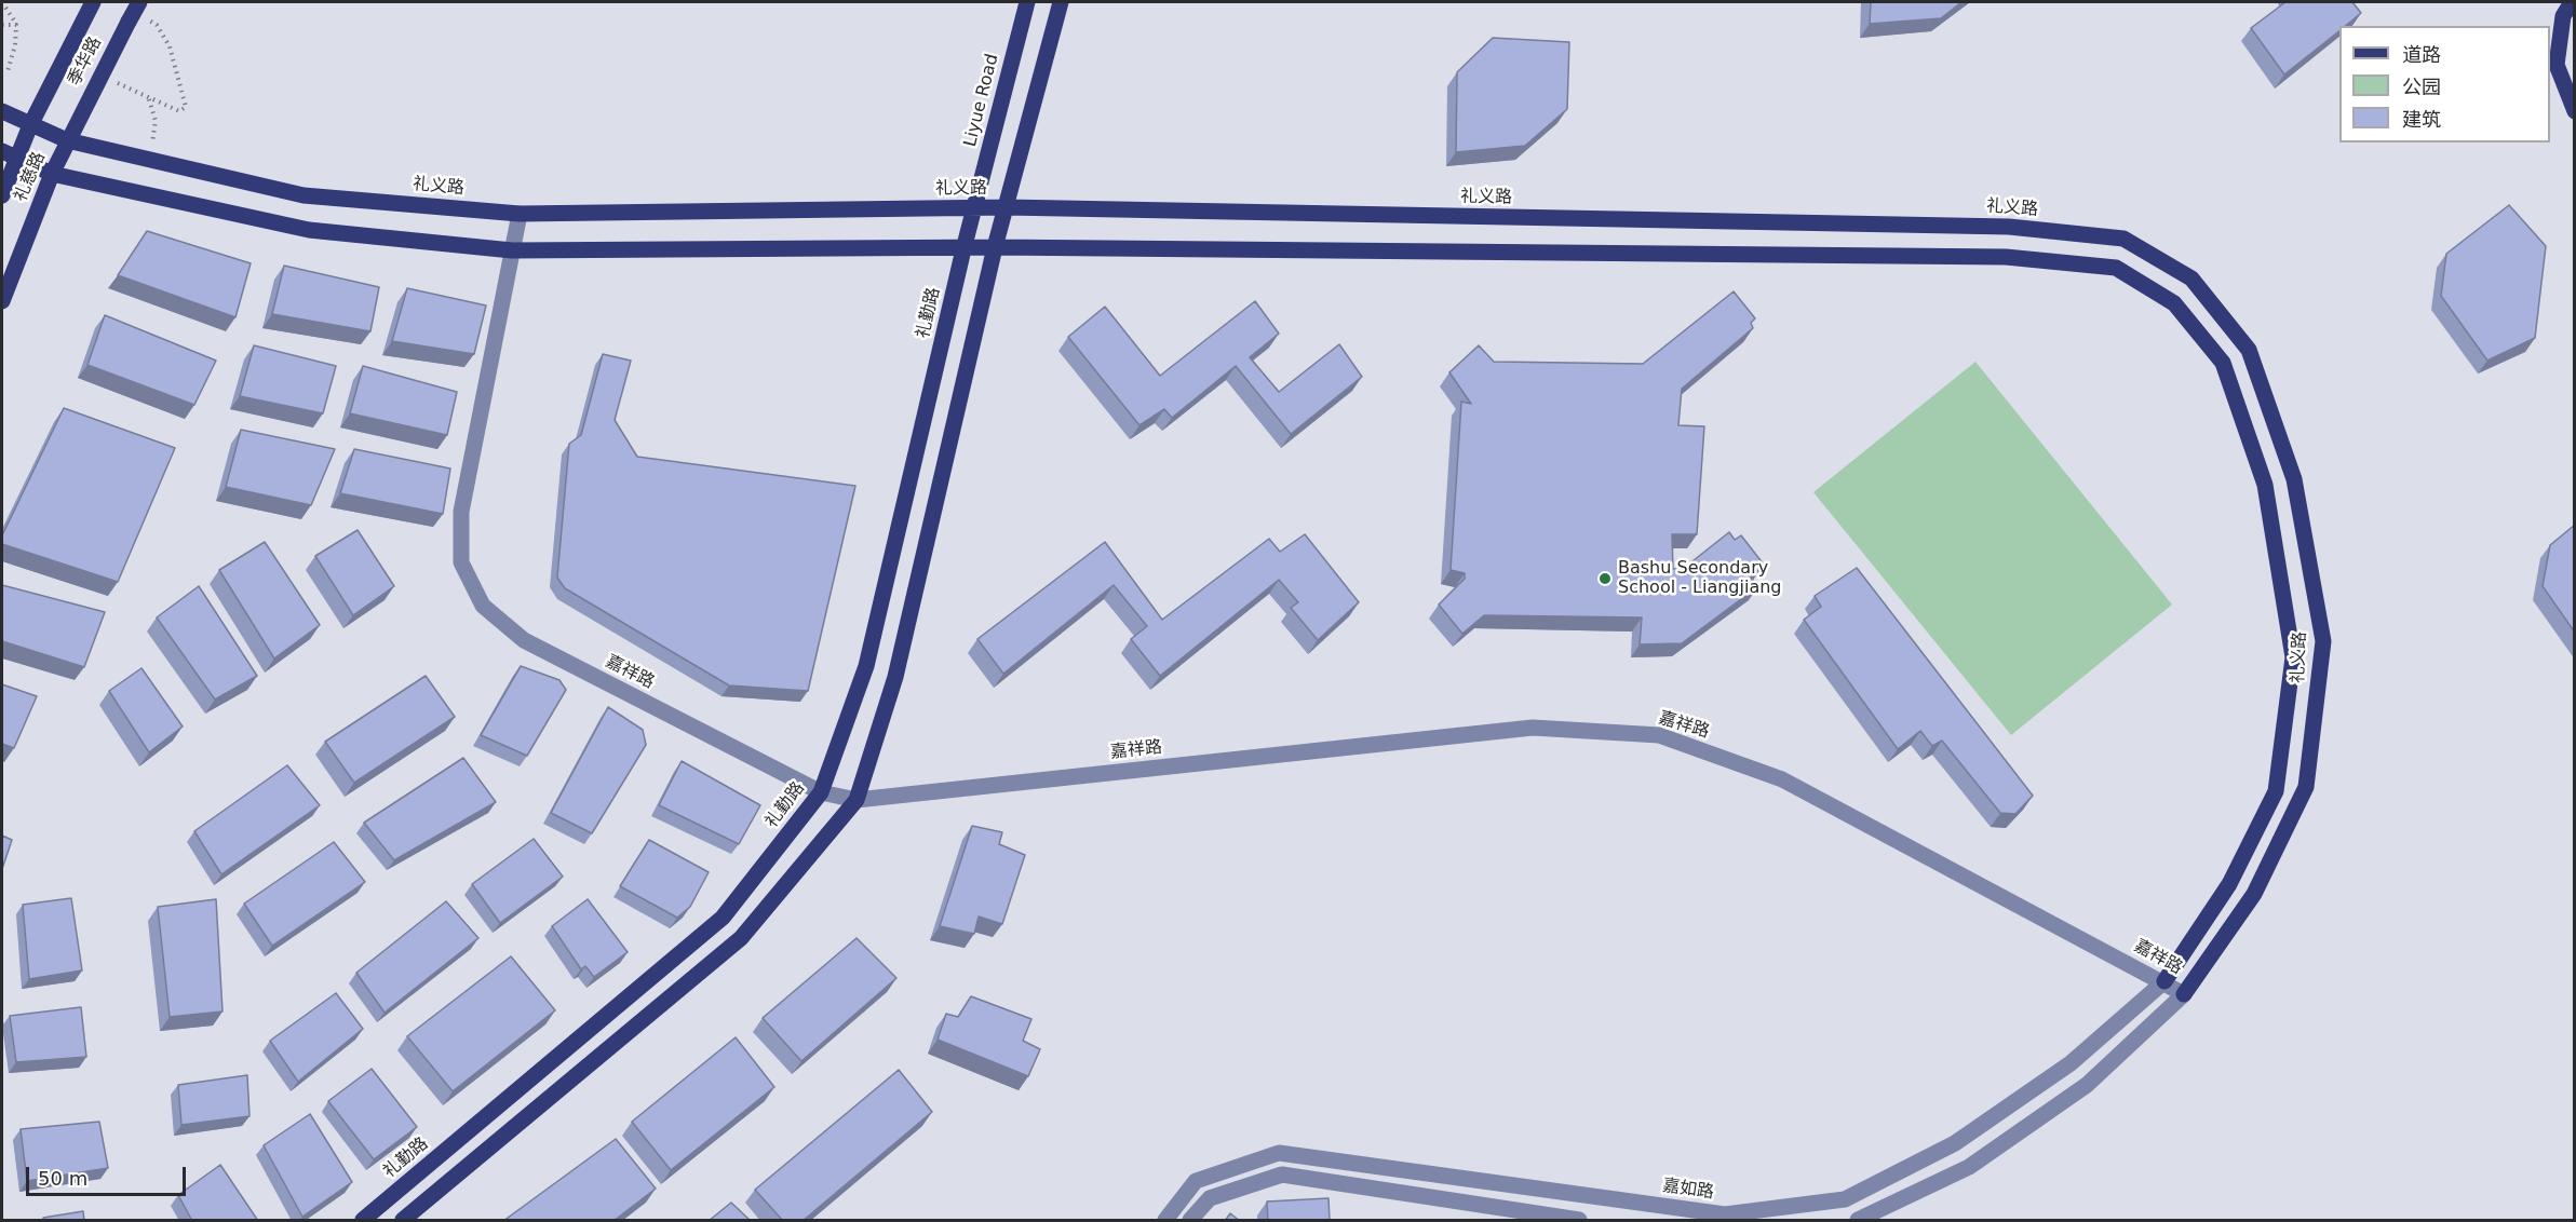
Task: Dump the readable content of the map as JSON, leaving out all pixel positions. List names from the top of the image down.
{
  "streets": {
    "main road": [
      "季华路",
      "Liyue Road",
      "礼慈路",
      "礼义路",
      "礼勤路"
    ],
    "street": ["嘉祥路", "嘉如路"]
  },
  "crossings": [
    ["季华路", "礼慈路"],
    ["季华路", "礼义路"],
    ["Liyue Road", "礼义路"],
    ["Liyue Road", "礼勤路"],
    ["礼慈路", "礼义路"],
    ["礼义路", "礼勤路"],
    ["礼义路", "嘉祥路"],
    ["礼义路", "嘉如路"],
    ["礼勤路", "嘉祥路"],
    ["嘉祥路", "嘉如路"]
  ],
  "places": ["Bashu Secondary School - Liangjiang"],
  "legend": ["道路", "公园", "建筑"],
  "scale_bar": "50 m"
}
